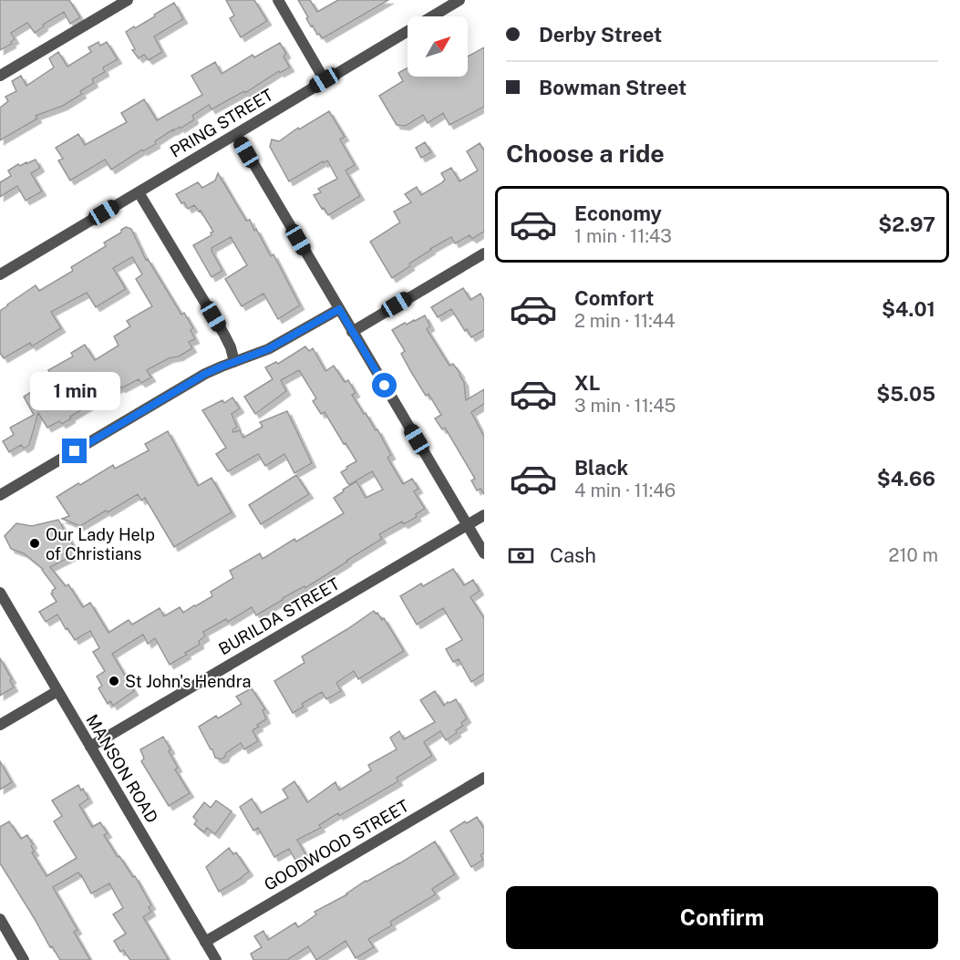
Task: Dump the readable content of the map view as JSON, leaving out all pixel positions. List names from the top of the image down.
{
  "streets": {
    "street": [
      "PRING STREET",
      "BURILDA STREET",
      "MANSON ROAD",
      "GOODWOOD STREET"
    ]
  },
  "crossings": [
    ["BURILDA STREET", "MANSON ROAD"],
    ["MANSON ROAD", "GOODWOOD STREET"]
  ],
  "places": ["Our Lady Help of Christians", "St John's Hendra"],
  "north": "top right",
  "page": {
    "banner": ["Derby Street", "Bowman Street"],
    "heading": "Choose a ride",
    "list": [
      {
        "name": "Economy",
        "note": "1 min · 11:43",
        "value": "$2.97"
      },
      {
        "name": "Comfort",
        "note": "2 min · 11:44",
        "value": "$4.01"
      },
      {
        "name": "XL",
        "note": "3 min · 11:45",
        "value": "$5.05"
      },
      {
        "name": "Black",
        "note": "4 min · 11:46",
        "value": "$4.66"
      }
    ],
    "bubble": "1 min",
    "pay": ["Cash", "210 m"],
    "buttons": "Confirm"
  }
}
